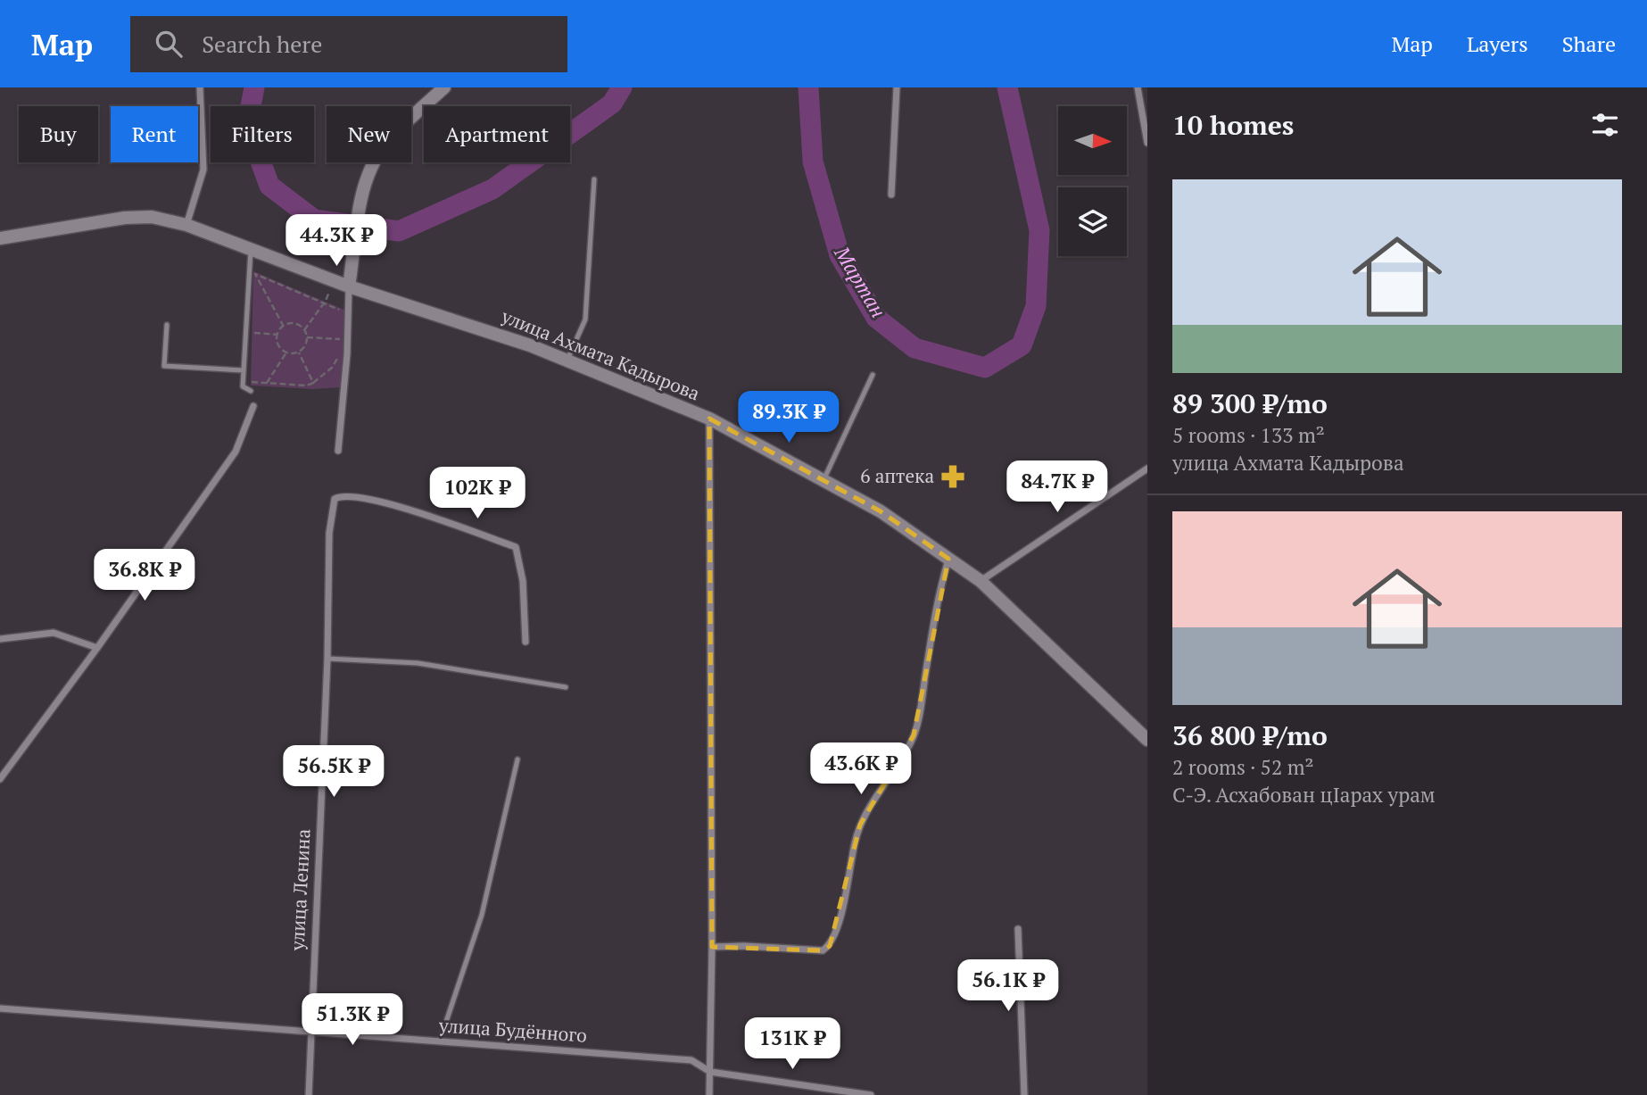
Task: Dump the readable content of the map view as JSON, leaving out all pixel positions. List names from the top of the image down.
{
  "streets": {
    "main road": ["улица Ахмата Кадырова"],
    "street": ["улица Ленина", "улица Будённого"]
  },
  "crossings": [
    ["улица Ленина", "улица Будённого"]
  ],
  "water": ["Мартан"],
  "places": {
    "pharmacy": ["6 аптека"]
  },
  "north": "right",
  "page": {
    "header": "Map",
    "search": "Search here",
    "nav": ["Map", "Layers", "Share"],
    "heading": "10 homes",
    "chip": [
      "Buy",
      "Rent",
      "Filters",
      "New",
      "Apartment"
    ],
    "list": [
      {
        "name": "89 300 ₽/mo",
        "note": "5 rooms · 133 m² · улица Ахмата Кадырова"
      },
      {
        "name": "36 800 ₽/mo",
        "note": "2 rooms · 52 m² · С-Э. Асхабован цIарах урам"
      }
    ],
    "price": [
      "44.3K ₽",
      "89.3K ₽",
      "84.7K ₽",
      "102K ₽",
      "36.8K ₽",
      "43.6K ₽",
      "56.5K ₽",
      "56.1K ₽",
      "51.3K ₽",
      "131K ₽"
    ]
  }
}
